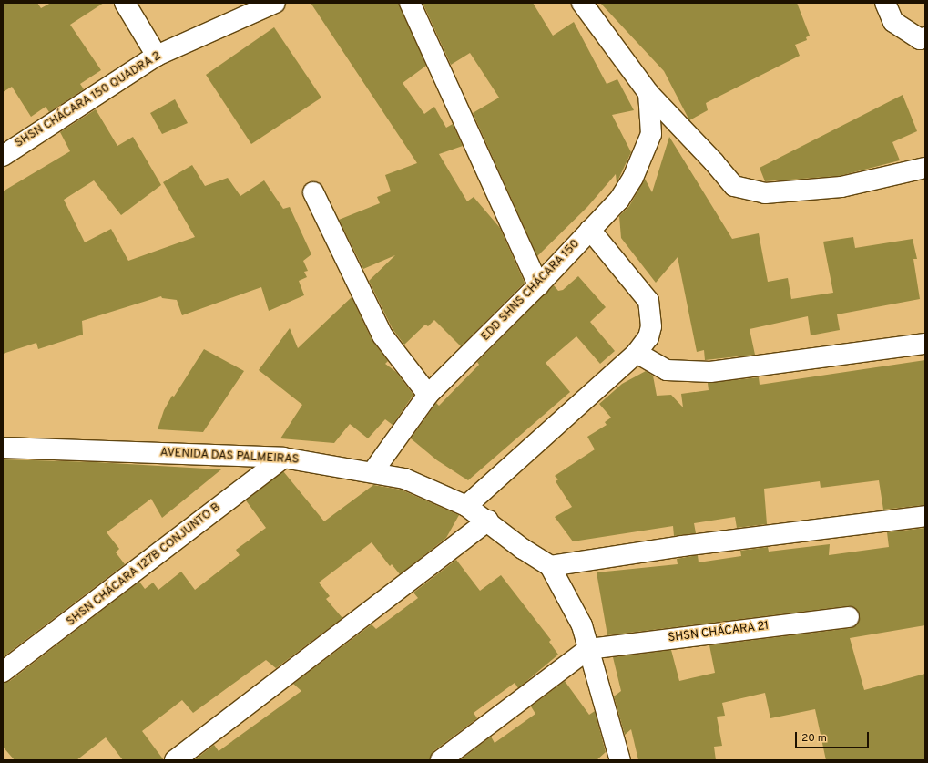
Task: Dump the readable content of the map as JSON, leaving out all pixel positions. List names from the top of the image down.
{
  "streets": {
    "street": [
      "SHSN CHÁCARA 150 QUADRA 2",
      "EDD SHNS CHÁCARA 150",
      "AVENIDA DAS PALMEIRAS",
      "SHSN CHÁCARA 127B CONJUNTO B",
      "SHSN CHÁCARA 21"
    ]
  },
  "crossings": [
    ["EDD SHNS CHÁCARA 150", "AVENIDA DAS PALMEIRAS"],
    ["AVENIDA DAS PALMEIRAS", "SHSN CHÁCARA 127B CONJUNTO B"],
    ["AVENIDA DAS PALMEIRAS", "SHSN CHÁCARA 21"]
  ],
  "scale_bar": "20 m"
}
